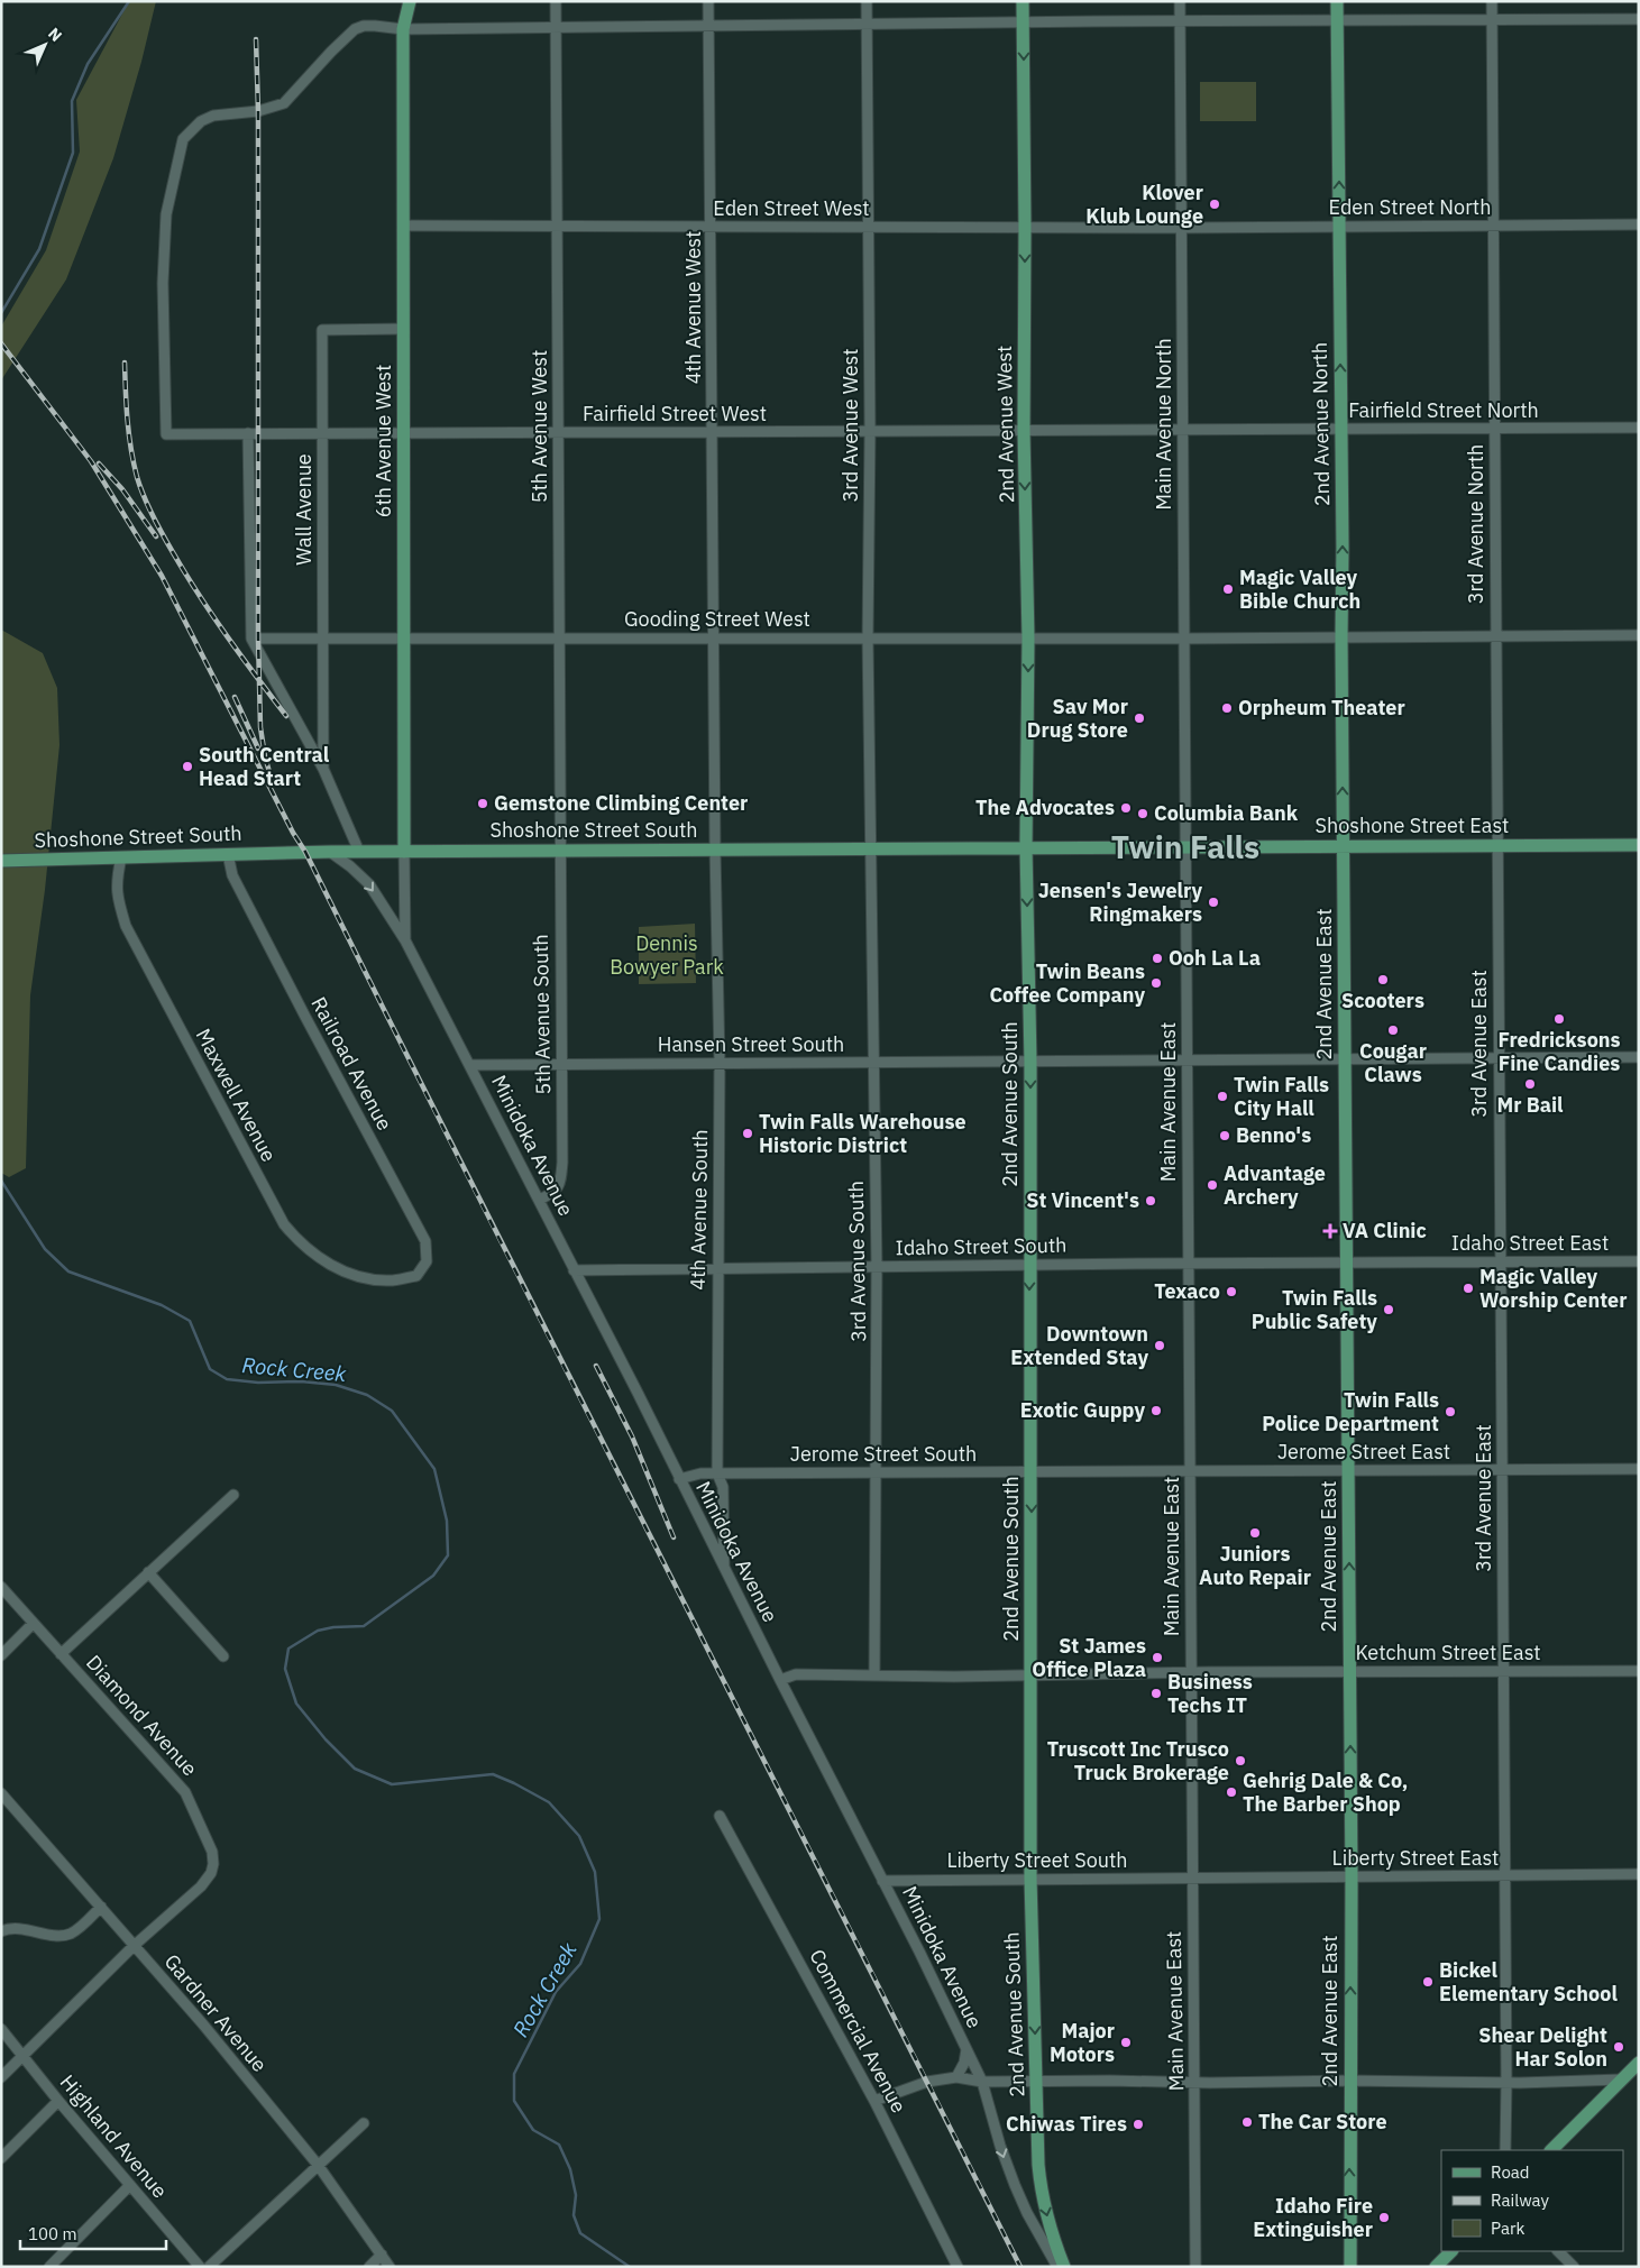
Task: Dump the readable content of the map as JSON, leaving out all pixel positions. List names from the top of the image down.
{
  "streets": {
    "main road": [
      "2nd Avenue West",
      "2nd Avenue North",
      "6th Avenue West",
      "Shoshone Street East",
      "Shoshone Street South",
      "2nd Avenue East",
      "2nd Avenue South"
    ],
    "street": [
      "Eden Street North",
      "Eden Street West",
      "4th Avenue West",
      "Fairfield Street North",
      "Fairfield Street West",
      "Main Avenue North",
      "3rd Avenue West",
      "5th Avenue West",
      "Wall Avenue",
      "3rd Avenue North",
      "Gooding Street West",
      "5th Avenue South",
      "3rd Avenue East",
      "Hansen Street South",
      "Railroad Avenue",
      "Maxwell Avenue",
      "Main Avenue East",
      "Minidoka Avenue",
      "4th Avenue South",
      "Idaho Street East",
      "Idaho Street South",
      "3rd Avenue South",
      "Jerome Street East",
      "Jerome Street South",
      "Ketchum Street East",
      "Diamond Avenue",
      "Liberty Street East",
      "Liberty Street South",
      "Gardner Avenue",
      "Commercial Avenue",
      "Highland Avenue"
    ]
  },
  "crossings": [
    ["Eden Street North", "Eden Street West"],
    ["Eden Street North", "Main Avenue North"],
    ["Eden Street North", "2nd Avenue North"],
    ["Eden Street North", "3rd Avenue North"],
    ["Eden Street West", "4th Avenue West"],
    ["Eden Street West", "2nd Avenue West"],
    ["Eden Street West", "Main Avenue North"],
    ["Eden Street West", "3rd Avenue West"],
    ["Eden Street West", "5th Avenue West"],
    ["Eden Street West", "6th Avenue West"],
    ["4th Avenue West", "Fairfield Street West"],
    ["4th Avenue West", "Gooding Street West"],
    ["4th Avenue West", "Shoshone Street South"],
    ["4th Avenue West", "4th Avenue South"],
    ["Fairfield Street North", "Fairfield Street West"],
    ["Fairfield Street North", "Main Avenue North"],
    ["Fairfield Street North", "2nd Avenue North"],
    ["Fairfield Street North", "3rd Avenue North"],
    ["Fairfield Street West", "2nd Avenue West"],
    ["Fairfield Street West", "Main Avenue North"],
    ["Fairfield Street West", "3rd Avenue West"],
    ["Fairfield Street West", "5th Avenue West"],
    ["Fairfield Street West", "6th Avenue West"],
    ["Fairfield Street West", "Wall Avenue"],
    ["2nd Avenue West", "Gooding Street West"],
    ["2nd Avenue West", "Shoshone Street South"],
    ["2nd Avenue West", "2nd Avenue South"],
    ["Main Avenue North", "Gooding Street West"],
    ["Main Avenue North", "Shoshone Street East"],
    ["Main Avenue North", "Shoshone Street South"],
    ["Main Avenue North", "Main Avenue East"],
    ["2nd Avenue North", "Gooding Street West"],
    ["2nd Avenue North", "Shoshone Street East"],
    ["2nd Avenue North", "2nd Avenue East"],
    ["3rd Avenue West", "Gooding Street West"],
    ["3rd Avenue West", "Shoshone Street South"],
    ["3rd Avenue West", "3rd Avenue South"],
    ["5th Avenue West", "Gooding Street West"],
    ["5th Avenue West", "Shoshone Street South"],
    ["5th Avenue West", "5th Avenue South"],
    ["6th Avenue West", "Wall Avenue"],
    ["6th Avenue West", "Gooding Street West"],
    ["6th Avenue West", "Shoshone Street South"],
    ["6th Avenue West", "Minidoka Avenue"],
    ["Wall Avenue", "Gooding Street West"],
    ["3rd Avenue North", "Gooding Street West"],
    ["3rd Avenue North", "Shoshone Street East"],
    ["3rd Avenue North", "3rd Avenue East"],
    ["Shoshone Street East", "Shoshone Street South"],
    ["Shoshone Street East", "2nd Avenue East"],
    ["Shoshone Street East", "3rd Avenue East"],
    ["Shoshone Street East", "Main Avenue East"],
    ["Shoshone Street South", "5th Avenue South"],
    ["Shoshone Street South", "Railroad Avenue"],
    ["Shoshone Street South", "Maxwell Avenue"],
    ["Shoshone Street South", "Main Avenue East"],
    ["Shoshone Street South", "2nd Avenue South"],
    ["Shoshone Street South", "Minidoka Avenue"],
    ["Shoshone Street South", "4th Avenue South"],
    ["Shoshone Street South", "3rd Avenue South"],
    ["2nd Avenue East", "Hansen Street South"],
    ["2nd Avenue East", "Idaho Street East"],
    ["2nd Avenue East", "Jerome Street East"],
    ["2nd Avenue East", "Ketchum Street East"],
    ["2nd Avenue East", "Liberty Street East"],
    ["5th Avenue South", "Hansen Street South"],
    ["5th Avenue South", "Minidoka Avenue"],
    ["3rd Avenue East", "Hansen Street South"],
    ["3rd Avenue East", "Idaho Street East"],
    ["3rd Avenue East", "Jerome Street East"],
    ["3rd Avenue East", "Ketchum Street East"],
    ["3rd Avenue East", "Liberty Street East"],
    ["Hansen Street South", "Main Avenue East"],
    ["Hansen Street South", "2nd Avenue South"],
    ["Hansen Street South", "Minidoka Avenue"],
    ["Hansen Street South", "4th Avenue South"],
    ["Hansen Street South", "3rd Avenue South"],
    ["Railroad Avenue", "Maxwell Avenue"],
    ["Main Avenue East", "Idaho Street East"],
    ["Main Avenue East", "Idaho Street South"],
    ["Main Avenue East", "Jerome Street East"],
    ["Main Avenue East", "Jerome Street South"],
    ["Main Avenue East", "Ketchum Street East"],
    ["Main Avenue East", "Liberty Street East"],
    ["Main Avenue East", "Liberty Street South"],
    ["2nd Avenue South", "Idaho Street South"],
    ["2nd Avenue South", "Jerome Street South"],
    ["2nd Avenue South", "Ketchum Street East"],
    ["2nd Avenue South", "Liberty Street South"],
    ["Minidoka Avenue", "4th Avenue South"],
    ["Minidoka Avenue", "Idaho Street South"],
    ["Minidoka Avenue", "Jerome Street South"],
    ["Minidoka Avenue", "Ketchum Street East"],
    ["Minidoka Avenue", "Liberty Street South"],
    ["4th Avenue South", "Idaho Street South"],
    ["4th Avenue South", "Jerome Street South"],
    ["Idaho Street East", "Idaho Street South"],
    ["Idaho Street South", "3rd Avenue South"],
    ["3rd Avenue South", "Jerome Street South"],
    ["3rd Avenue South", "Ketchum Street East"],
    ["Jerome Street East", "Jerome Street South"],
    ["Diamond Avenue", "Gardner Avenue"],
    ["Liberty Street East", "Liberty Street South"]
  ],
  "one_way": [
    "2nd Avenue West",
    "2nd Avenue North",
    "2nd Avenue East",
    "2nd Avenue South"
  ],
  "districts": ["Twin Falls"],
  "water": ["Rock Creek"],
  "parks": ["Dennis Bowyer Park"],
  "places": {
    "other": [
      "Klover Klub Lounge",
      "Magic Valley Bible Church",
      "Orpheum Theater",
      "Sav Mor Drug Store",
      "South Central Head Start",
      "Gemstone Climbing Center",
      "The Advocates",
      "Columbia Bank",
      "Jensen's Jewelry Ringmakers",
      "Ooh La La",
      "Scooters",
      "Twin Beans Coffee Company",
      "Fredricksons Fine Candies",
      "Cougar Claws",
      "Mr Bail",
      "Twin Falls City Hall",
      "Twin Falls Warehouse Historic District",
      "Benno's",
      "Advantage Archery",
      "St Vincent's",
      "Magic Valley Worship Center",
      "Texaco",
      "Twin Falls Public Safety",
      "Downtown Extended Stay",
      "Exotic Guppy",
      "Twin Falls Police Department",
      "Juniors Auto Repair",
      "St James Office Plaza",
      "Business Techs IT",
      "Truscott Inc Trusco Truck Brokerage",
      "Gehrig Dale & Co, The Barber Shop",
      "Bickel Elementary School",
      "Major Motors",
      "Shear Delight Har Solon",
      "The Car Store",
      "Chiwas Tires",
      "Idaho Fire Extinguisher"
    ],
    "health": ["VA Clinic"]
  },
  "legend": ["Road", "Railway", "Park"],
  "scale_bar": "100 m",
  "north": "top right"
}
